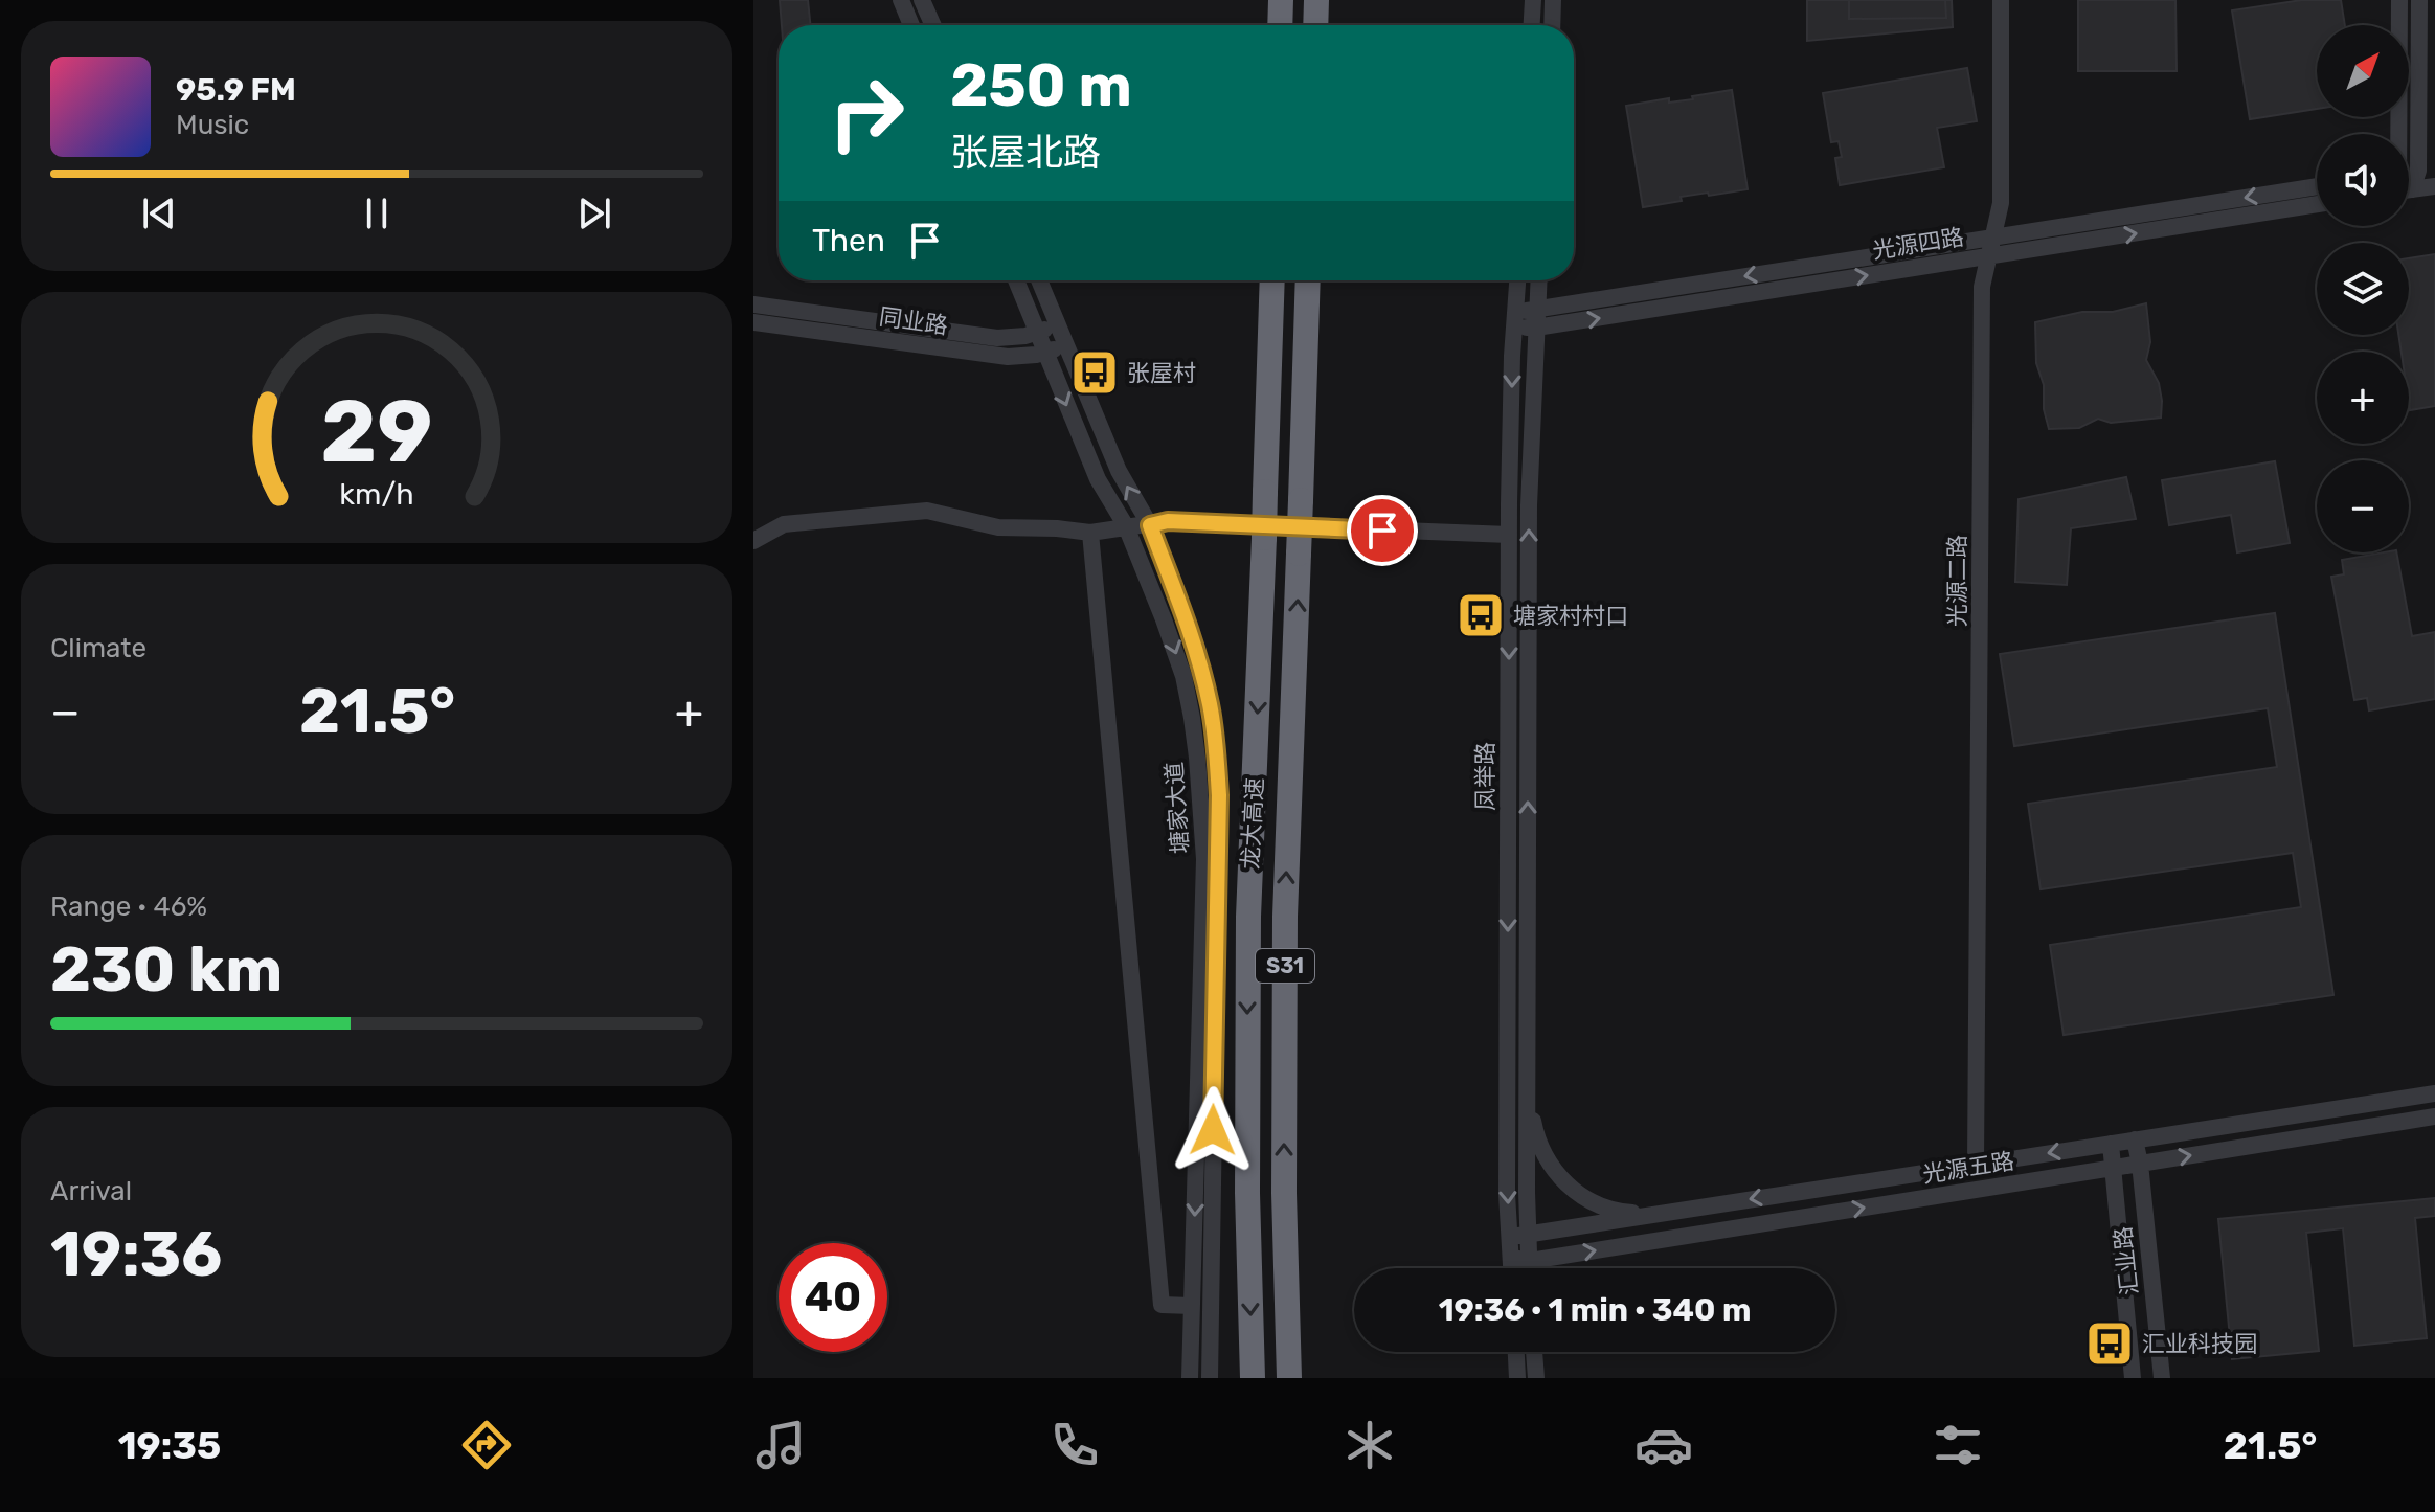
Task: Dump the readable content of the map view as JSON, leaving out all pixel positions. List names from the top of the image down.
{
  "streets": {
    "highway": ["龙大高速", "S31"],
    "street": [
      "光源四路",
      "同业路",
      "光源二路",
      "凤举路",
      "塘家大道",
      "光源五路",
      "汇业路"
    ]
  },
  "crossings": [
    ["光源四路", "光源二路"],
    ["光源四路", "凤举路"],
    ["同业路", "塘家大道"],
    ["光源二路", "光源五路"],
    ["凤举路", "光源五路"],
    ["光源五路", "汇业路"]
  ],
  "places": {
    "bus stop": ["张屋村", "塘家村村口", "汇业科技园"]
  },
  "north": "top right",
  "page": {
    "map_buttons": ["+", "−"],
    "turn": ["250 m", "张屋北路"],
    "song": ["95.9 FM", "Music"],
    "then": "Then",
    "tile": [
      "Climate",
      ["Range · 46%", "230 km"],
      ["Arrival", "19:36"]
    ],
    "heat": ["−", "21.5°", "+"],
    "limit": "40",
    "trip": "19:36 · 1 min · 340 m",
    "tabs": ["19:35", "21.5°"],
    "gauge": ["29", "km/h"]
  }
}
